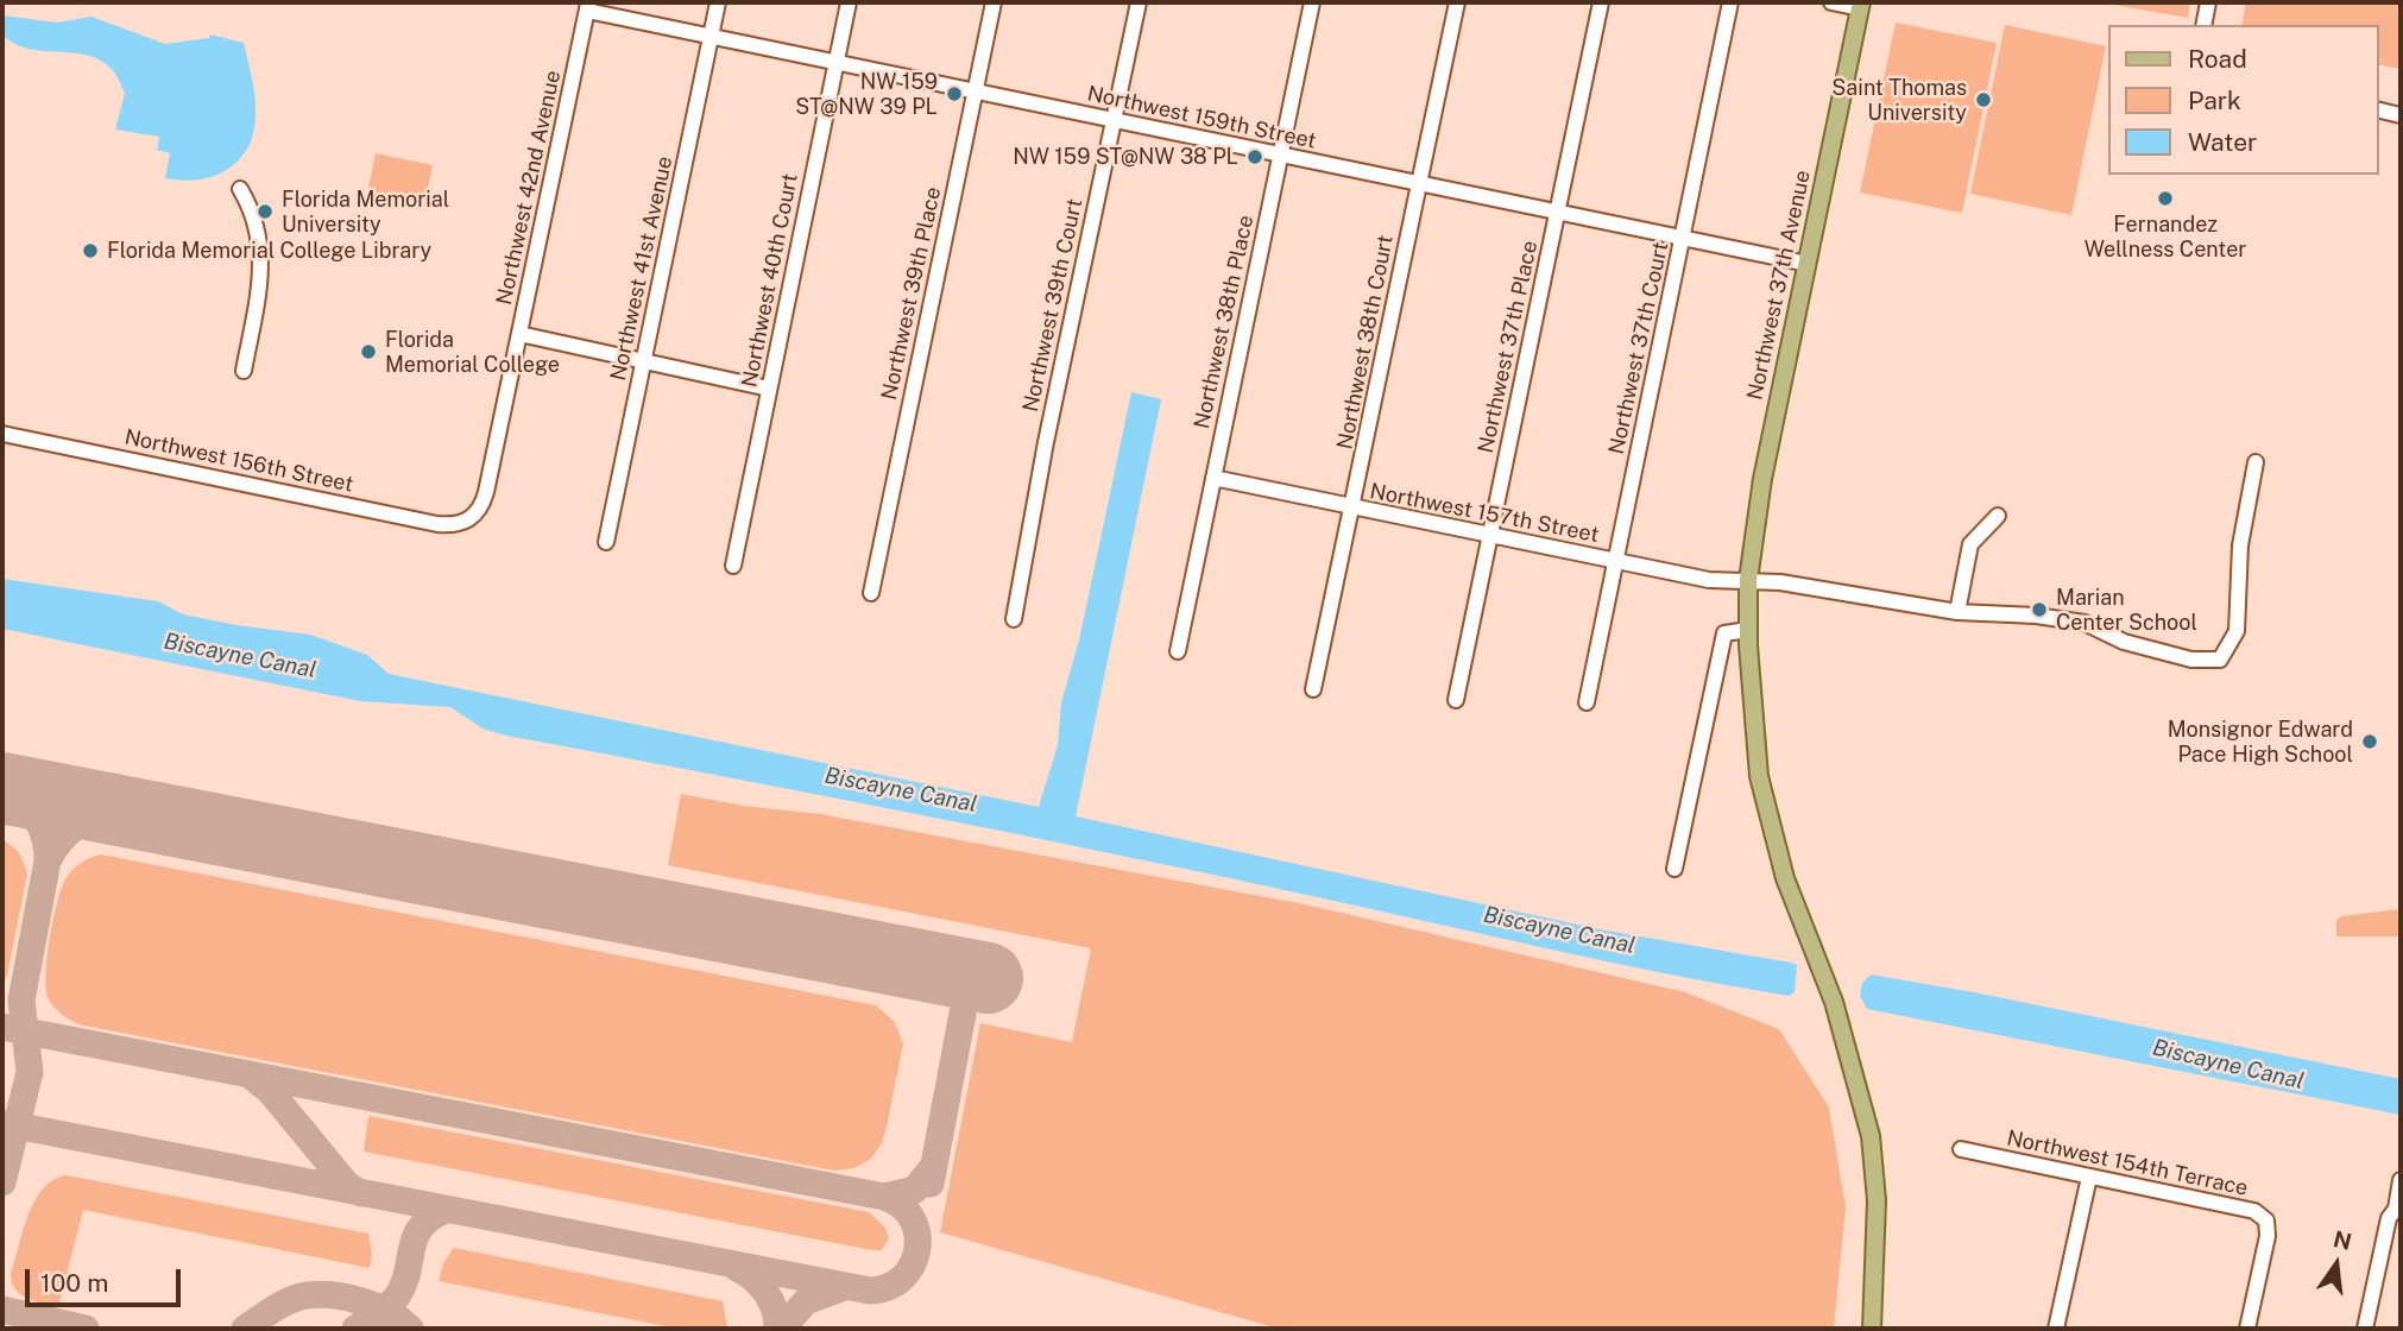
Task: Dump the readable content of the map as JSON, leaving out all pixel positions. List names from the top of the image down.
{
  "streets": {
    "main road": ["Northwest 37th Avenue"],
    "street": [
      "Northwest 159th Street",
      "Northwest 42nd Avenue",
      "Northwest 41st Avenue",
      "Northwest 40th Court",
      "Northwest 39th Place",
      "Northwest 39th Court",
      "Northwest 38th Place",
      "Northwest 38th Court",
      "Northwest 37th Place",
      "Northwest 37th Court",
      "Northwest 156th Street",
      "Northwest 157th Street",
      "Northwest 154th Terrace"
    ]
  },
  "crossings": [
    ["Northwest 159th Street", "Northwest 42nd Avenue"],
    ["Northwest 159th Street", "Northwest 41st Avenue"],
    ["Northwest 159th Street", "Northwest 40th Court"],
    ["Northwest 159th Street", "Northwest 37th Avenue"],
    ["Northwest 159th Street", "Northwest 39th Place"],
    ["Northwest 159th Street", "Northwest 39th Court"],
    ["Northwest 159th Street", "Northwest 38th Place"],
    ["Northwest 159th Street", "Northwest 38th Court"],
    ["Northwest 159th Street", "Northwest 37th Place"],
    ["Northwest 159th Street", "Northwest 37th Court"],
    ["Northwest 42nd Avenue", "Northwest 156th Street"],
    ["Northwest 37th Avenue", "Northwest 157th Street"],
    ["Northwest 38th Place", "Northwest 157th Street"],
    ["Northwest 38th Court", "Northwest 157th Street"],
    ["Northwest 37th Place", "Northwest 157th Street"],
    ["Northwest 37th Court", "Northwest 157th Street"]
  ],
  "water": ["Biscayne Canal"],
  "places": [
    "NW 159 ST@NW 39 PL",
    "Saint Thomas University",
    "NW 159 ST@NW 38 PL",
    "Fernandez Wellness Center",
    "Florida Memorial University",
    "Florida Memorial College Library",
    "Florida Memorial College",
    "Marian Center School",
    "Monsignor Edward Pace High School"
  ],
  "legend": ["Road", "Park", "Water"],
  "scale_bar": "100 m",
  "north": "top"
}
